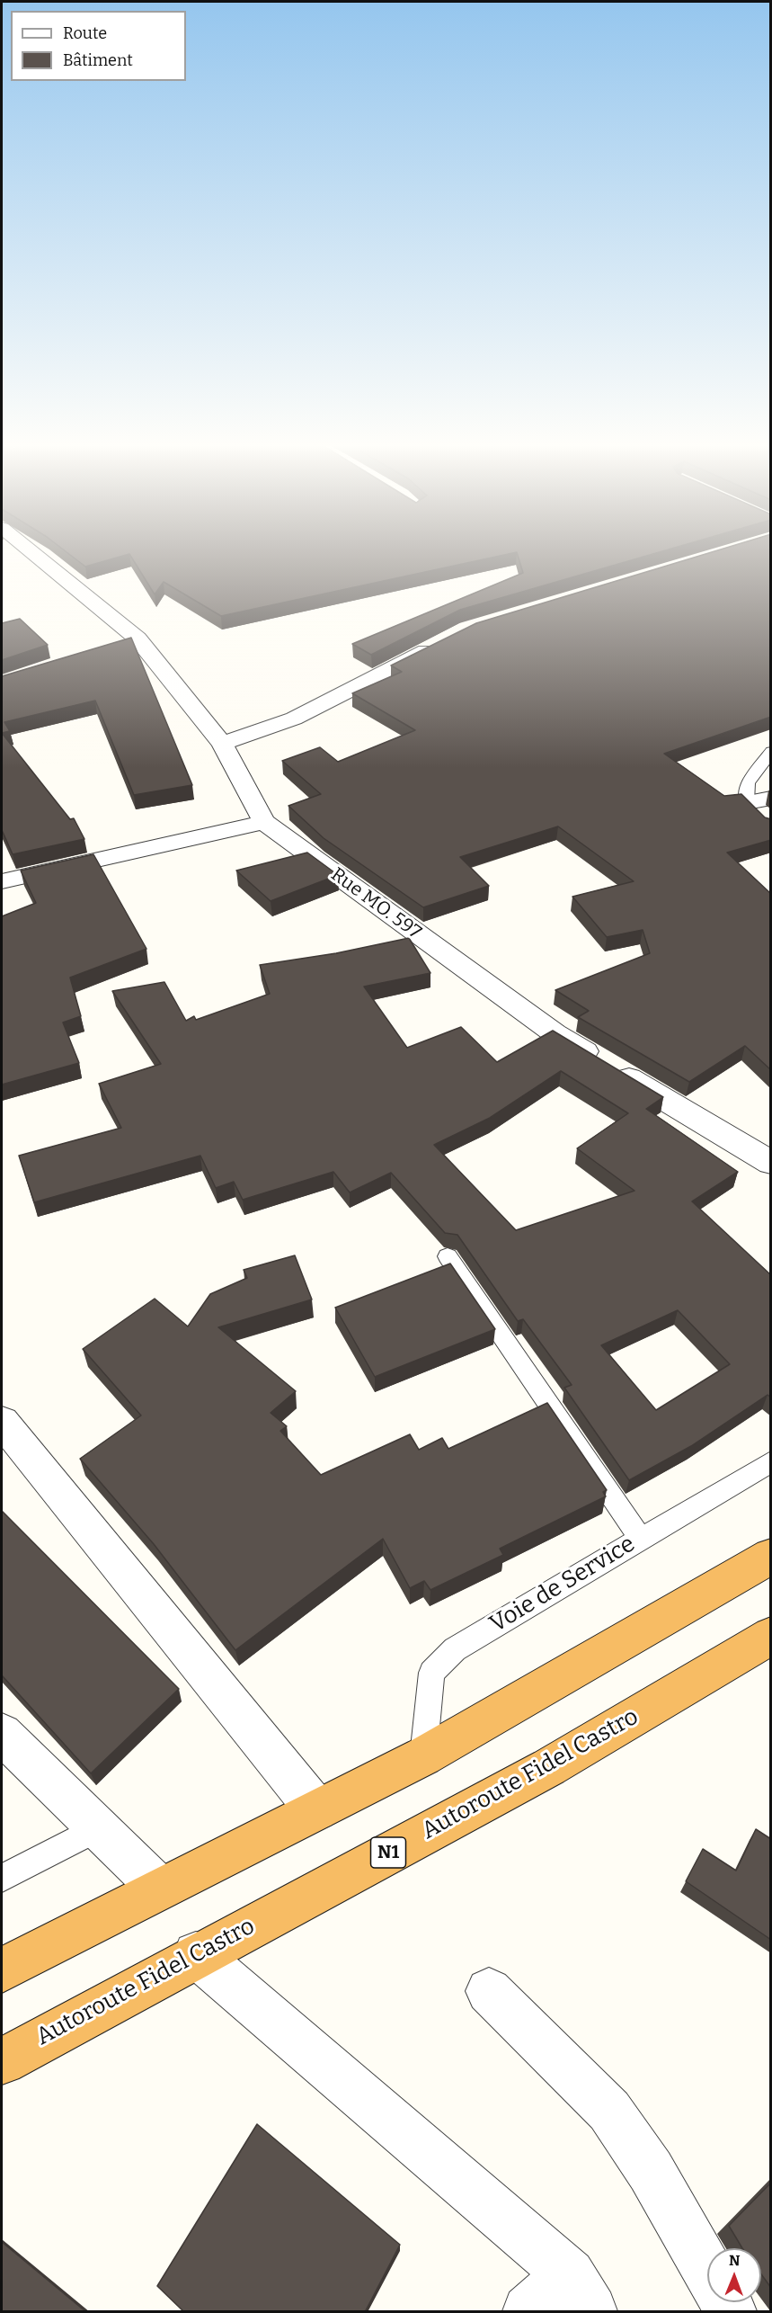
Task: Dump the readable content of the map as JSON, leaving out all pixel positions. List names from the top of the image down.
{
  "streets": {
    "highway": ["Autoroute Fidel Castro", "N1"],
    "street": ["Rue MO. 597"],
    "lane": ["Voie de Service"]
  },
  "legend": ["Route", "Bâtiment"],
  "north": "top"
}
